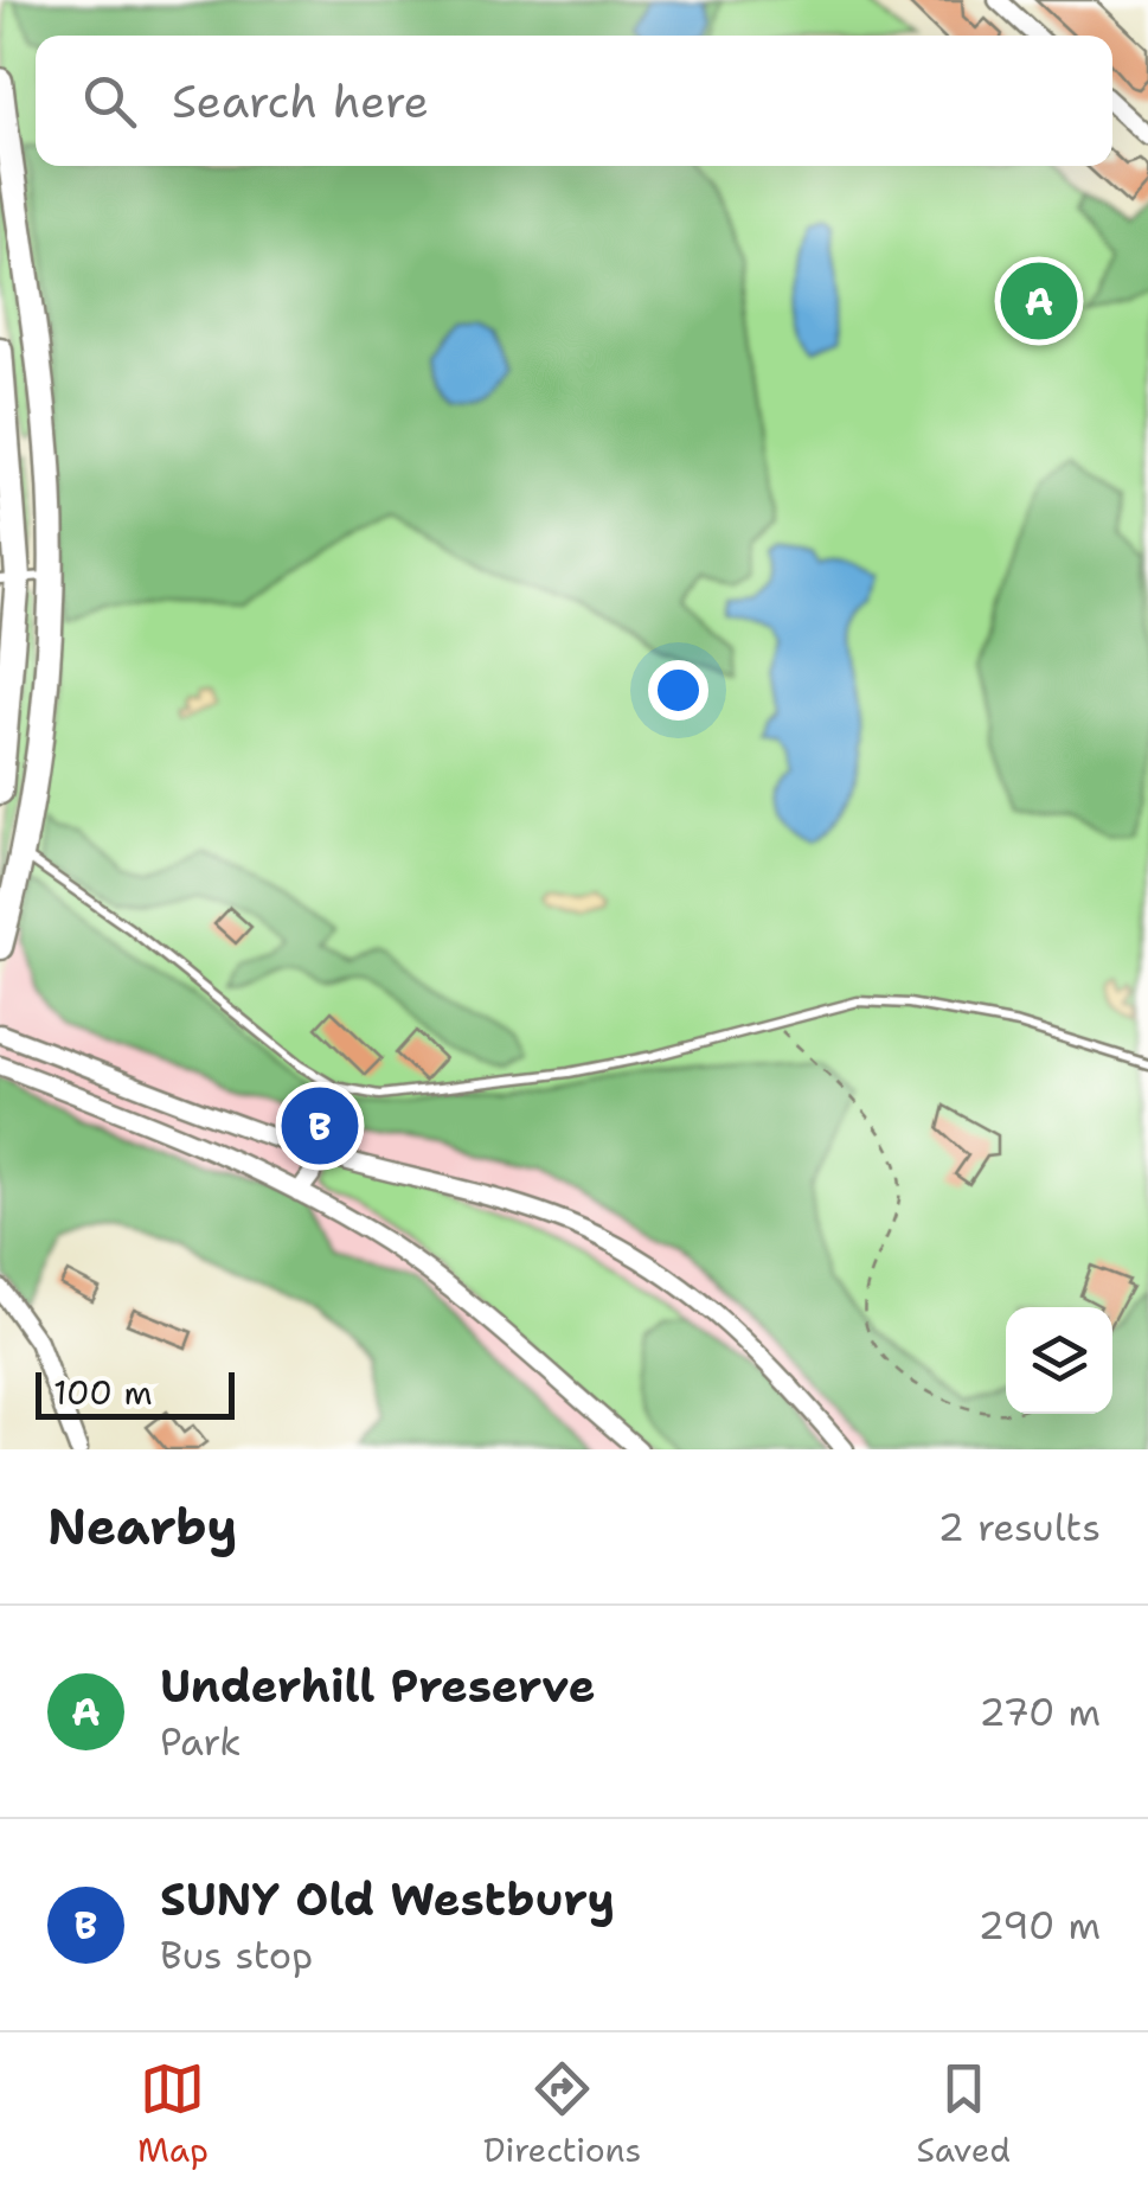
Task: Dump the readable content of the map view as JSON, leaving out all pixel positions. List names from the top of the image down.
{
  "scale_bar": "100 m",
  "page": {
    "search": "Search here",
    "pins": ["A", "B"],
    "scale": "100 m",
    "heading": ["Nearby", "2 results"],
    "list": [
      {
        "mark": "A",
        "name": "Underhill Preserve",
        "note": "Park",
        "value": "270 m"
      },
      {
        "mark": "B",
        "name": "SUNY Old Westbury",
        "note": "Bus stop",
        "value": "290 m"
      }
    ],
    "nav": ["Map", "Directions", "Saved"]
  }
}
